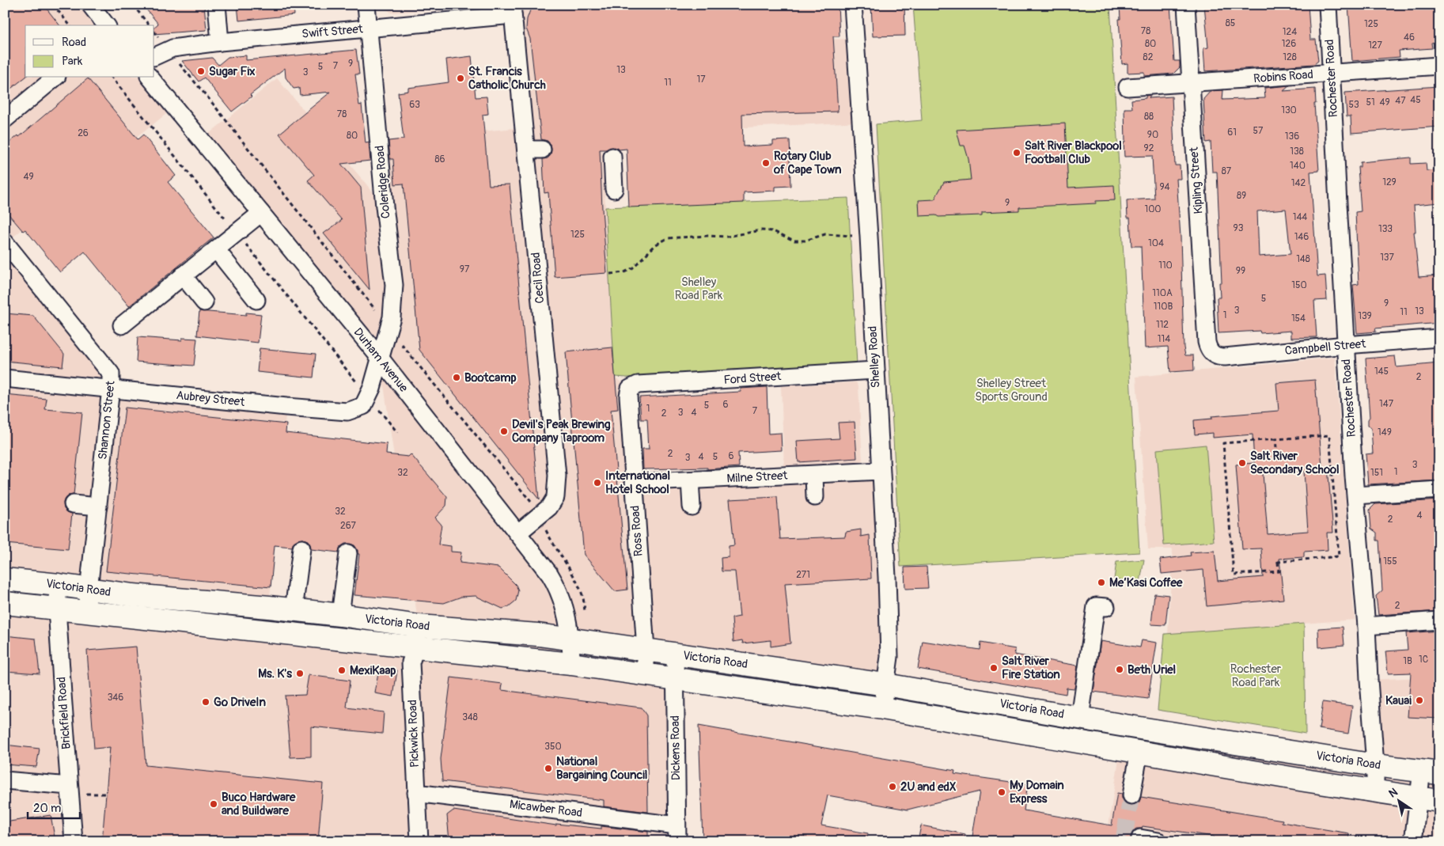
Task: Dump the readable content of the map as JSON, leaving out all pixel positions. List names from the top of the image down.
{
  "streets": {
    "main road": ["Victoria Road"],
    "street": [
      "Swift Street",
      "Robins Road",
      "Rochester Road",
      "Kipling Street",
      "Coleridge Road",
      "Cecil Road",
      "Campbell Street",
      "Shelley Road",
      "Durham Avenue",
      "Ford Street",
      "Aubrey Street",
      "Shannon Street",
      "Milne Street",
      "Ross Road",
      "Brickfield Road",
      "Pickwick Road",
      "Dickens Road",
      "Micawber Road"
    ]
  },
  "crossings": [
    ["Swift Street", "Coleridge Road"],
    ["Swift Street", "Cecil Road"],
    ["Robins Road", "Rochester Road"],
    ["Robins Road", "Kipling Street"],
    ["Rochester Road", "Campbell Street"],
    ["Rochester Road", "Victoria Road"],
    ["Kipling Street", "Campbell Street"],
    ["Coleridge Road", "Durham Avenue"],
    ["Coleridge Road", "Aubrey Street"],
    ["Cecil Road", "Durham Avenue"],
    ["Shelley Road", "Ford Street"],
    ["Shelley Road", "Milne Street"],
    ["Shelley Road", "Victoria Road"],
    ["Durham Avenue", "Aubrey Street"],
    ["Durham Avenue", "Victoria Road"],
    ["Ford Street", "Ross Road"],
    ["Aubrey Street", "Shannon Street"],
    ["Shannon Street", "Victoria Road"],
    ["Milne Street", "Ross Road"],
    ["Ross Road", "Victoria Road"],
    ["Victoria Road", "Brickfield Road"],
    ["Victoria Road", "Pickwick Road"],
    ["Victoria Road", "Dickens Road"],
    ["Pickwick Road", "Micawber Road"],
    ["Dickens Road", "Micawber Road"]
  ],
  "parks": ["Shelley Road Park", "Shelley Street Sports Ground", "Rochester Road Park"],
  "places": [
    "Sugar Fix",
    "St. Francis Catholic Church",
    "Salt River Blackpool Football Club",
    "Rotary Club of Cape Town",
    "Bootcamp",
    "Devil's Peak Brewing Company Taproom",
    "Salt River Secondary School",
    "International Hotel School",
    "Me’Kasi Coffee",
    "Salt River Fire Station",
    "Beth Uriel",
    "MexiKaap",
    "Ms. K's",
    "Kauai",
    "Go DriveIn",
    "National Bargaining Council",
    "2U and edX",
    "My Domain Express",
    "Buco Hardware and Buildware"
  ],
  "house_numbers": [
    "85",
    "125",
    "78",
    "124",
    "46",
    "80",
    "126",
    "127",
    "82",
    "128",
    "9",
    "7",
    "5",
    "13",
    "3",
    "17",
    "11",
    "45",
    "47",
    "51",
    "49",
    "63",
    "53",
    "130",
    "78",
    "88",
    "57",
    "61",
    "26",
    "90",
    "80",
    "136",
    "92",
    "138",
    "86",
    "140",
    "87",
    "49",
    "129",
    "142",
    "94",
    "89",
    "9",
    "100",
    "144",
    "93",
    "133",
    "125",
    "146",
    "104",
    "137",
    "148",
    "110",
    "97",
    "99",
    "150",
    "110A",
    "5",
    "9",
    "110B",
    "3",
    "13",
    "11",
    "1",
    "139",
    "154",
    "112",
    "114",
    "145",
    "2",
    "147",
    "6",
    "5",
    "1",
    "7",
    "3",
    "4",
    "2",
    "149",
    "2",
    "6",
    "4",
    "5",
    "3",
    "3",
    "1",
    "32",
    "151",
    "32",
    "4",
    "2",
    "267",
    "155",
    "271",
    "2",
    "1C",
    "1B",
    "346",
    "348",
    "350"
  ],
  "legend": ["Road", "Park"],
  "scale_bar": "20 m",
  "north": "top left"
}
